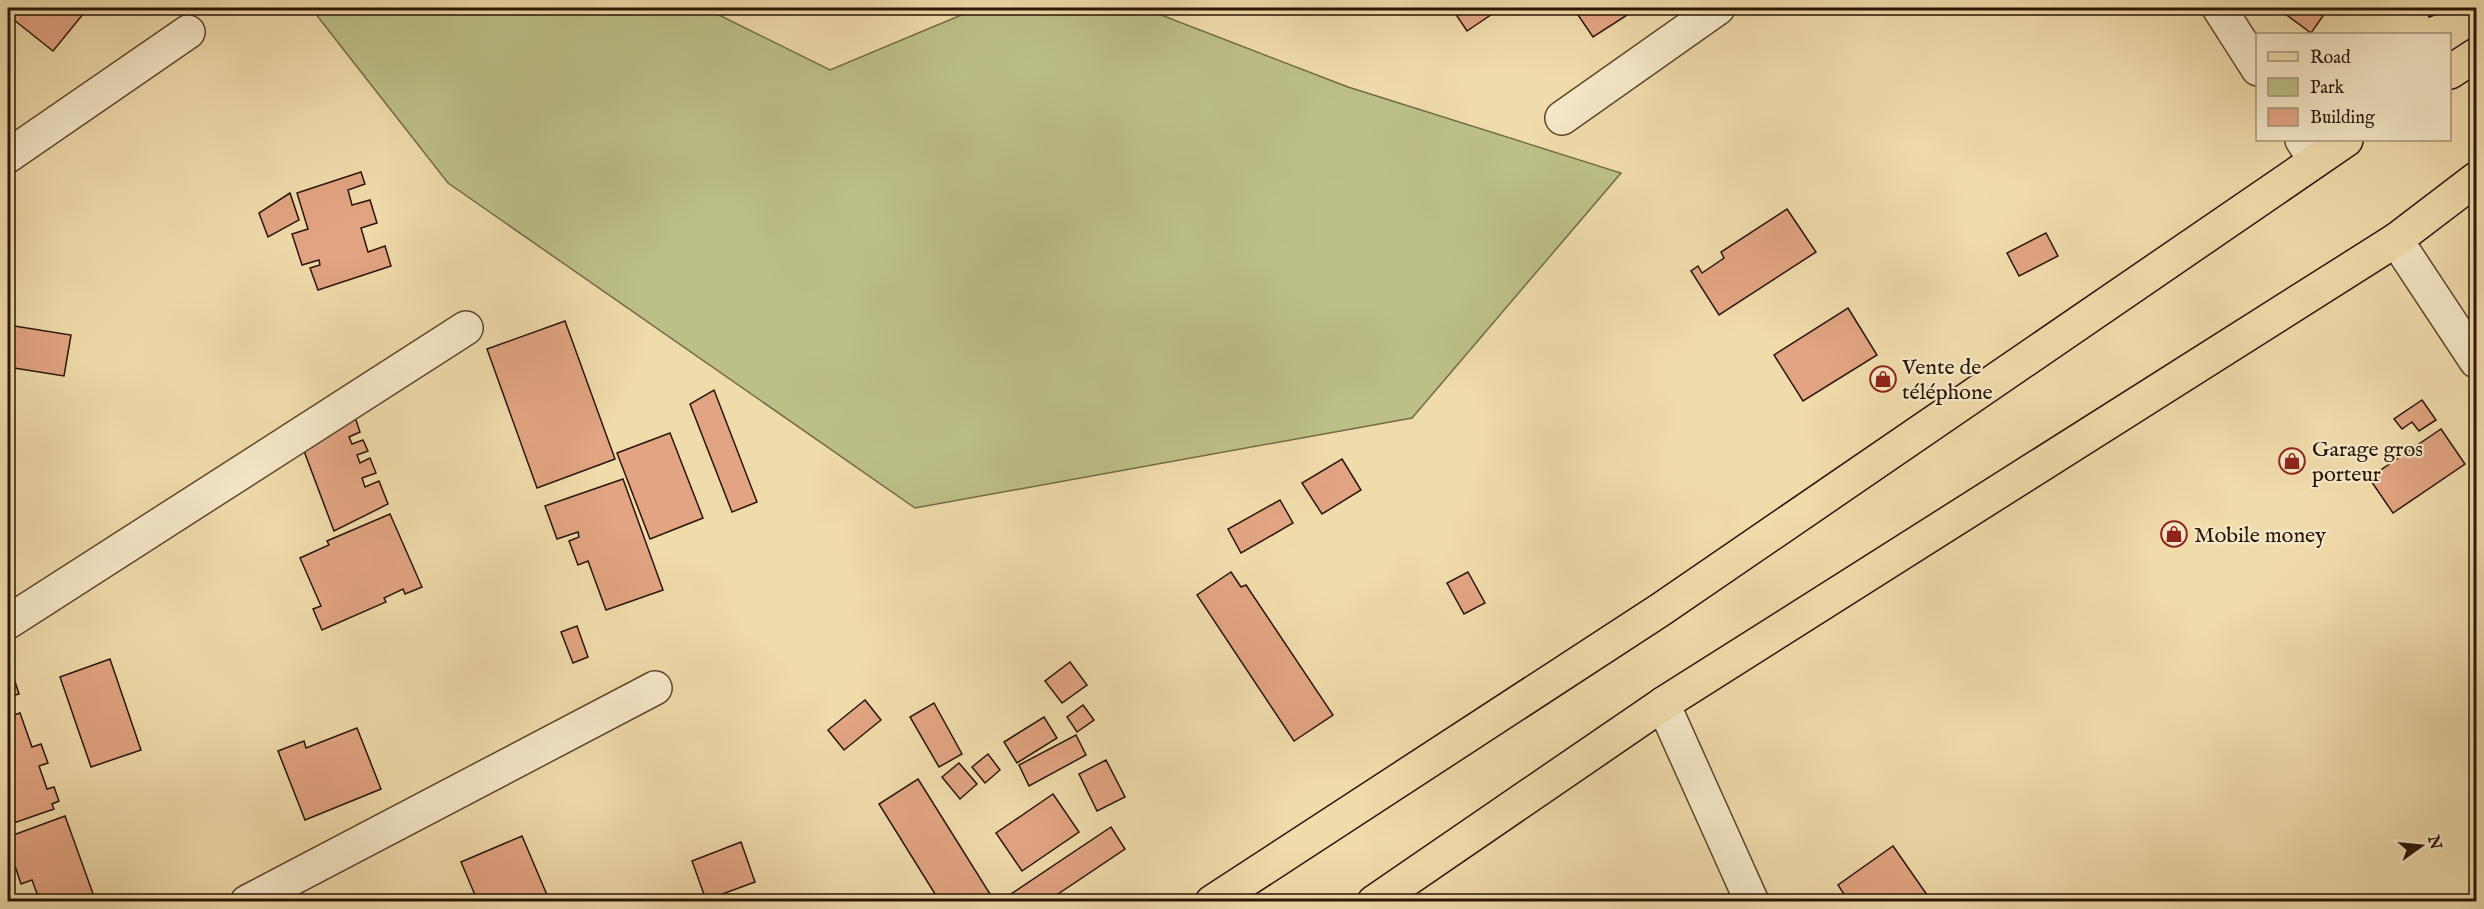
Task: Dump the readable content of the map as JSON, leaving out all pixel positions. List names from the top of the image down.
{
  "places": {
    "shop": ["Vente de téléphone", "Garage gros porteur", "Mobile money"]
  },
  "legend": ["Road", "Park", "Building"],
  "north": "right"
}
